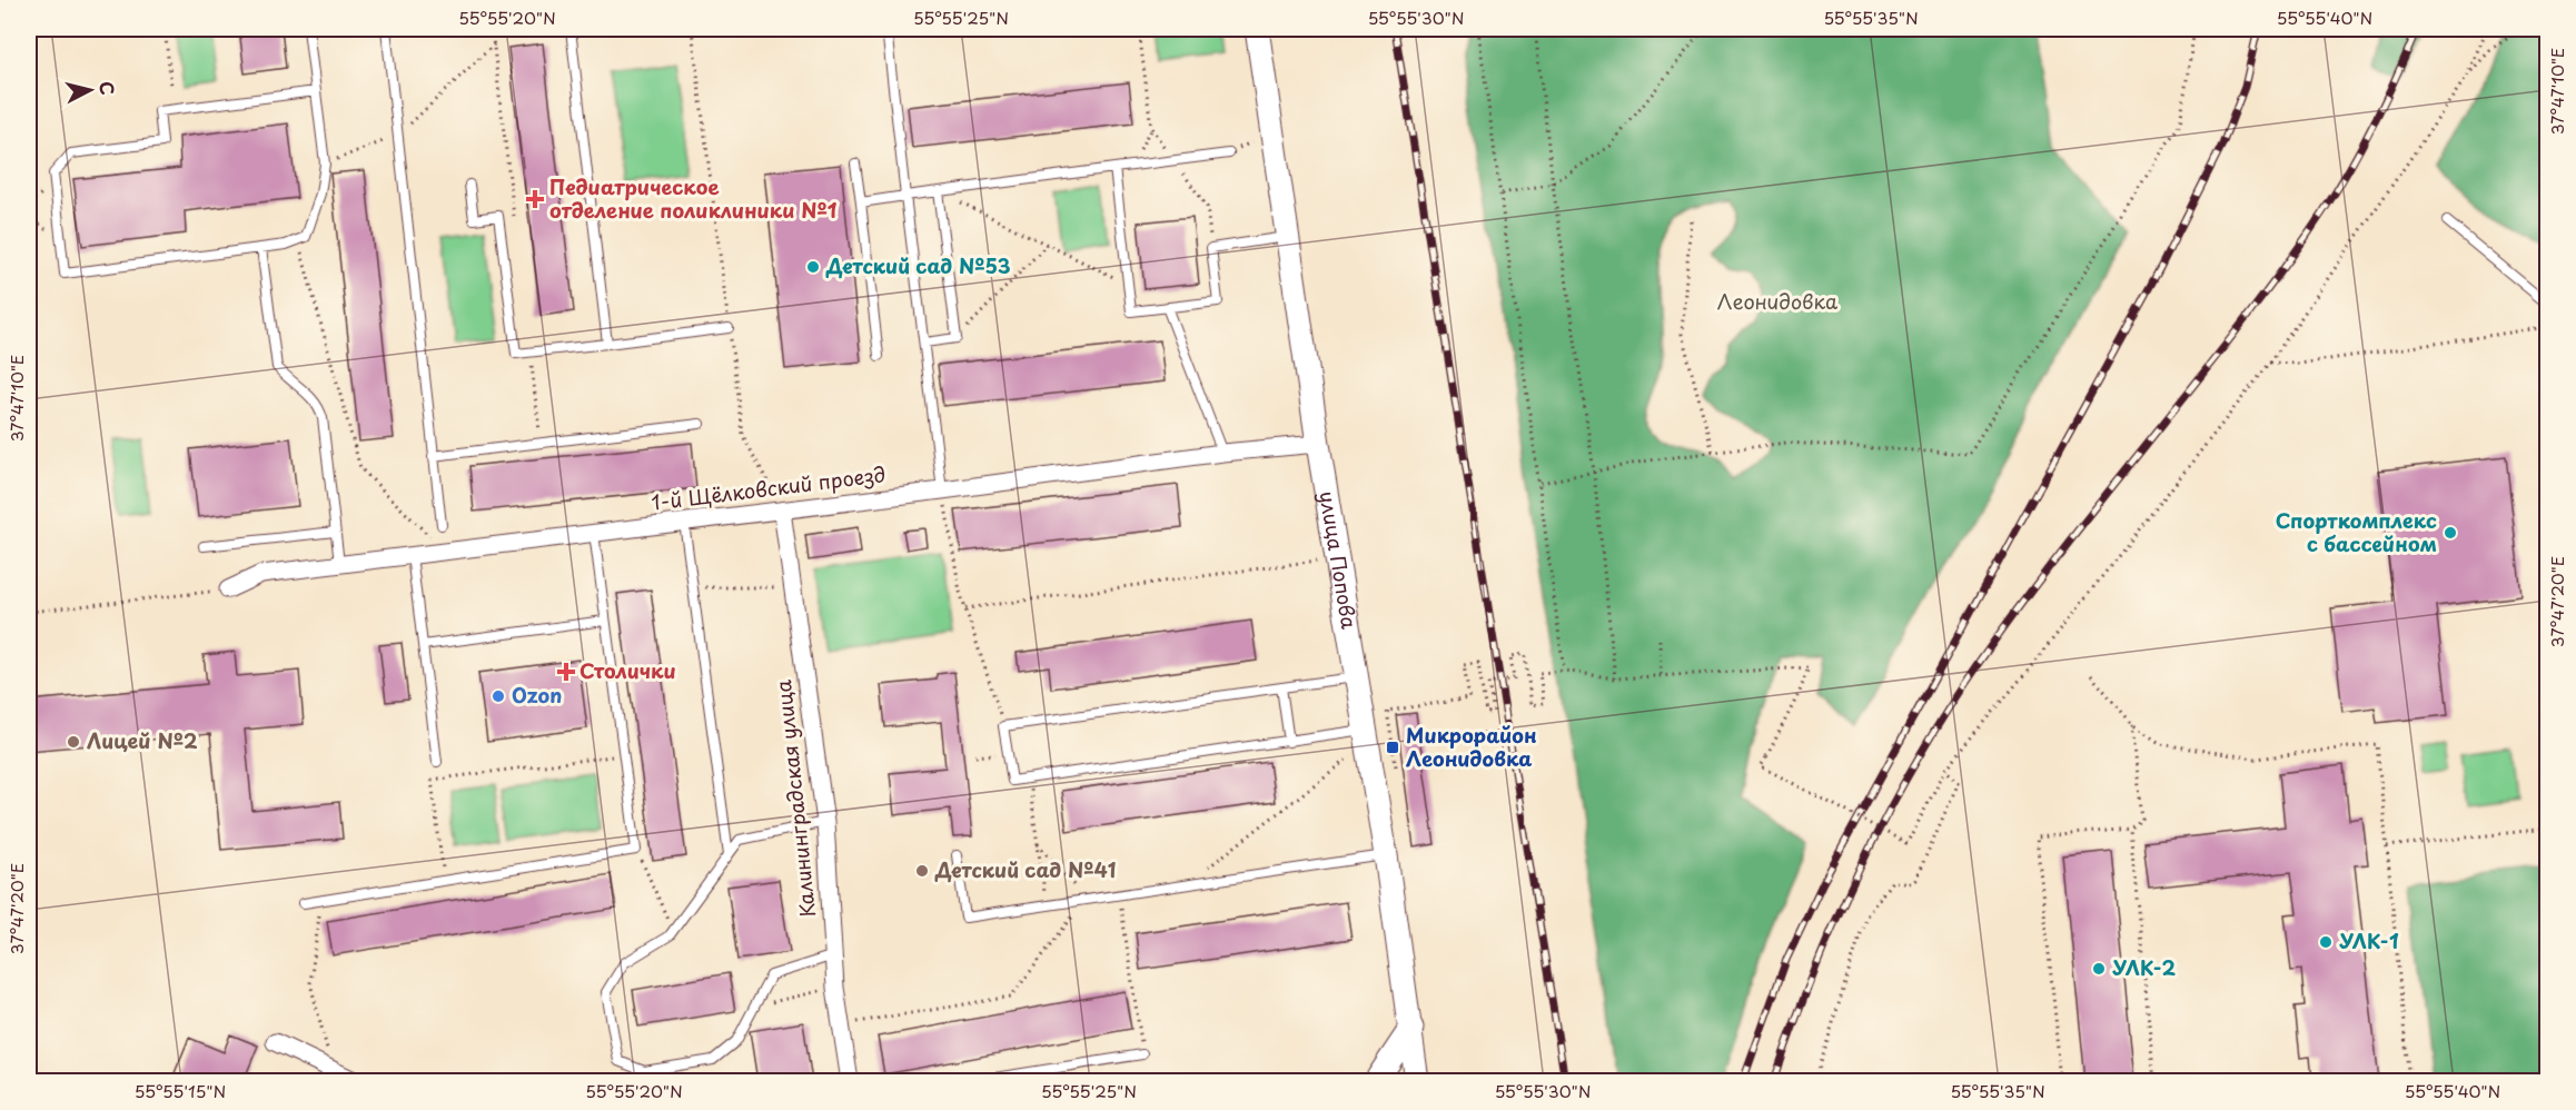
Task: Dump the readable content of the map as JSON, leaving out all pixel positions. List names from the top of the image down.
{
  "streets": {
    "street": ["1-й Щёлковский проезд", "улица Попова", "Калининградская улица"]
  },
  "crossings": [
    ["1-й Щёлковский проезд", "улица Попова"],
    ["1-й Щёлковский проезд", "Калининградская улица"]
  ],
  "parks": ["Леонидовка"],
  "places": {
    "health": ["Педиатрическое отделение поликлиники №1", "Столички"],
    "other": [
      "Детский сад №53",
      "Спорткомплекс с бассейном",
      "Ozon",
      "Лицей №2",
      "Детский сад №41",
      "УЛК-1",
      "УЛК-2"
    ],
    "transit": ["Микрорайон Леонидовка"]
  },
  "north": "right",
  "coordinates": [
    "55°55'20\"N",
    "55°55'25\"N",
    "55°55'30\"N",
    "55°55'35\"N",
    "55°55'40\"N",
    "37°47'10\"E",
    "37°47'20\"E",
    "55°55'15\"N"
  ]
}
